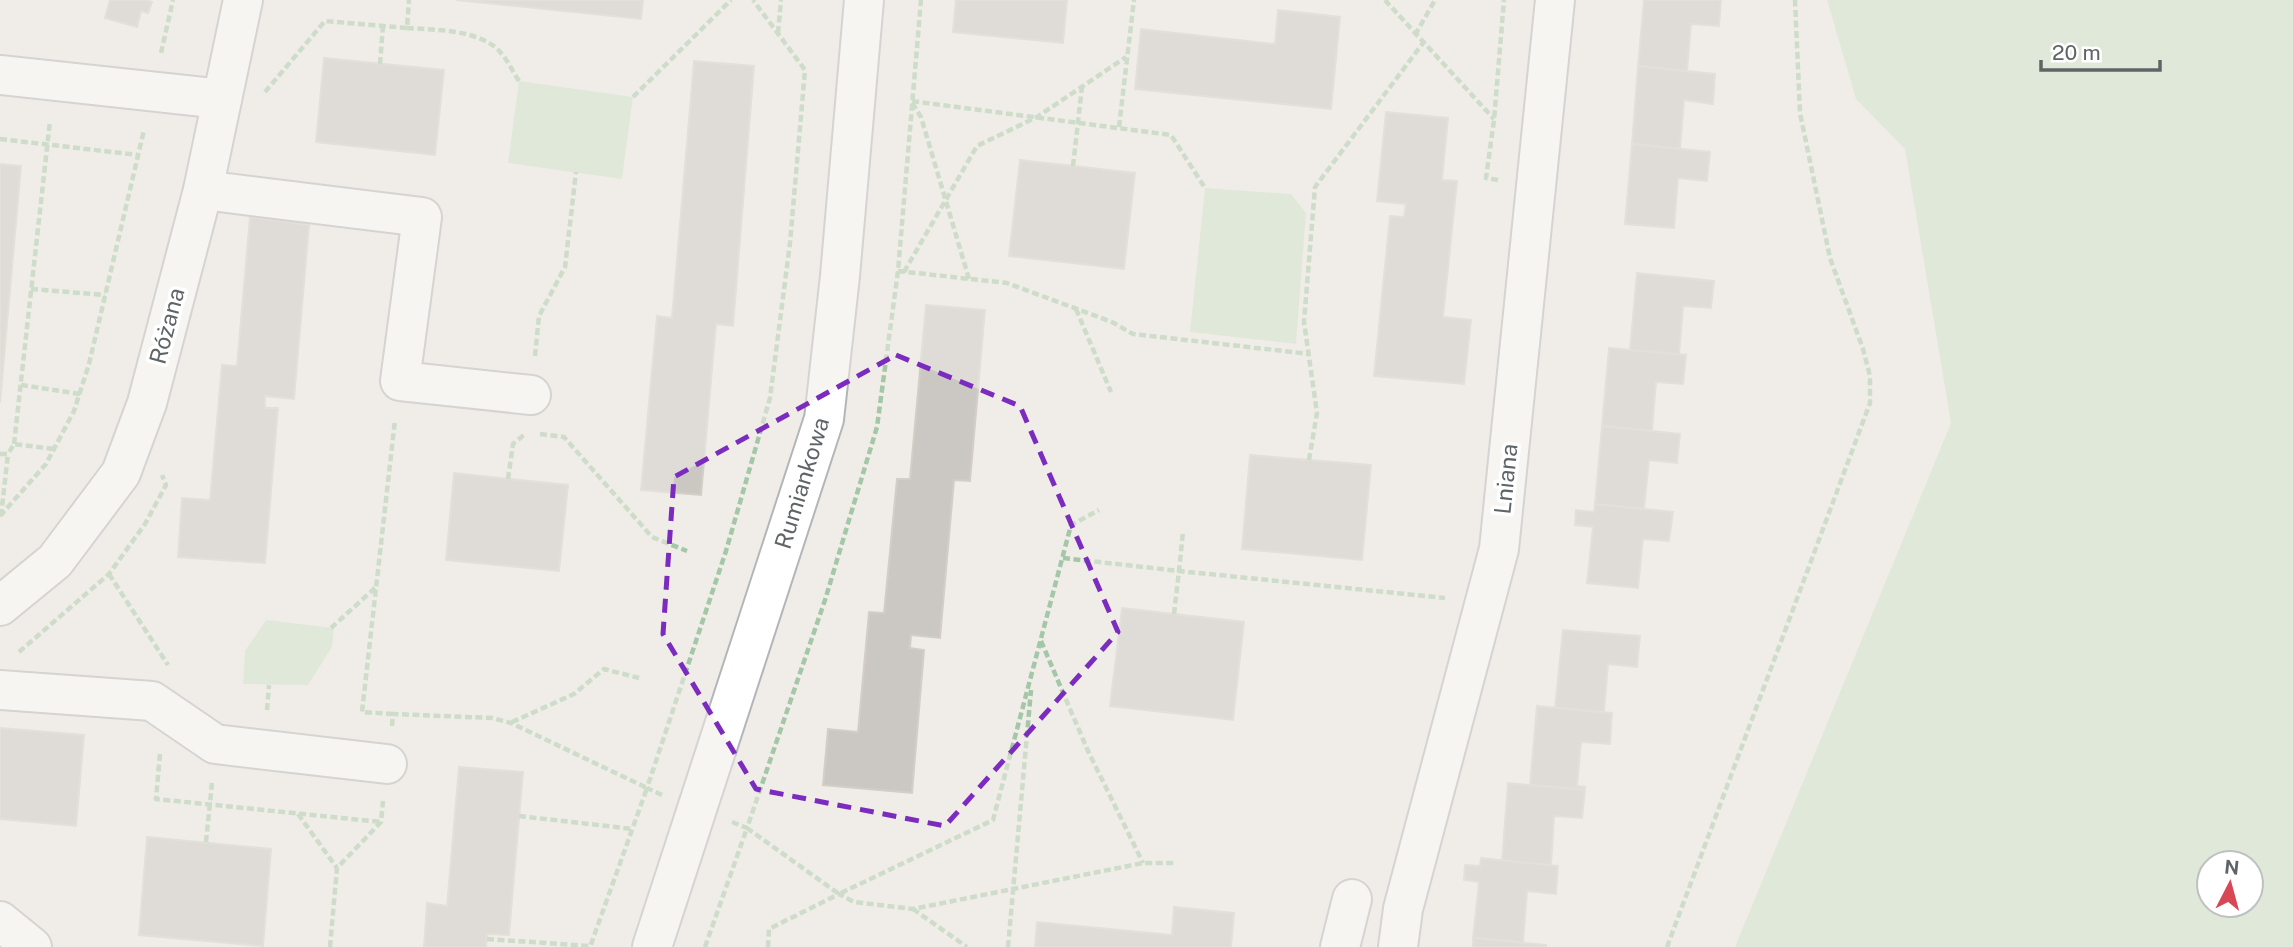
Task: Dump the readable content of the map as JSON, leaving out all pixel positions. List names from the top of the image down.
{
  "streets": {
    "street": ["Różana", "Lniana", "Rumiankowa"]
  },
  "scale_bar": "20 m",
  "north": "top"
}
